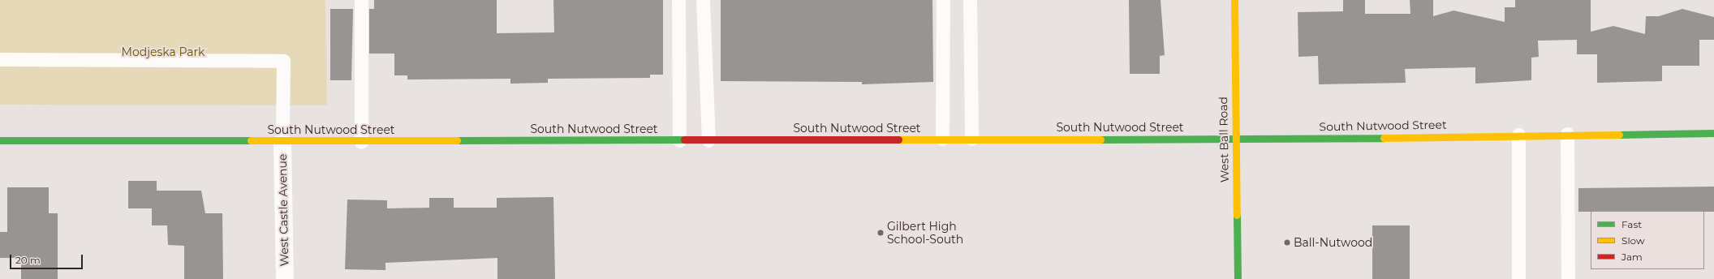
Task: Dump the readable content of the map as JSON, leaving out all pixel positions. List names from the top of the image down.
{
  "streets": {
    "street": ["South Nutwood Street", "West Ball Road", "West Castle Avenue"]
  },
  "crossings": [
    ["South Nutwood Street", "West Ball Road"],
    ["South Nutwood Street", "West Castle Avenue"]
  ],
  "parks": ["Modjeska Park"],
  "places": ["Gilbert High School-South", "Ball-Nutwood"],
  "legend": ["Fast", "Slow", "Jam"],
  "scale_bar": "20 m"
}
